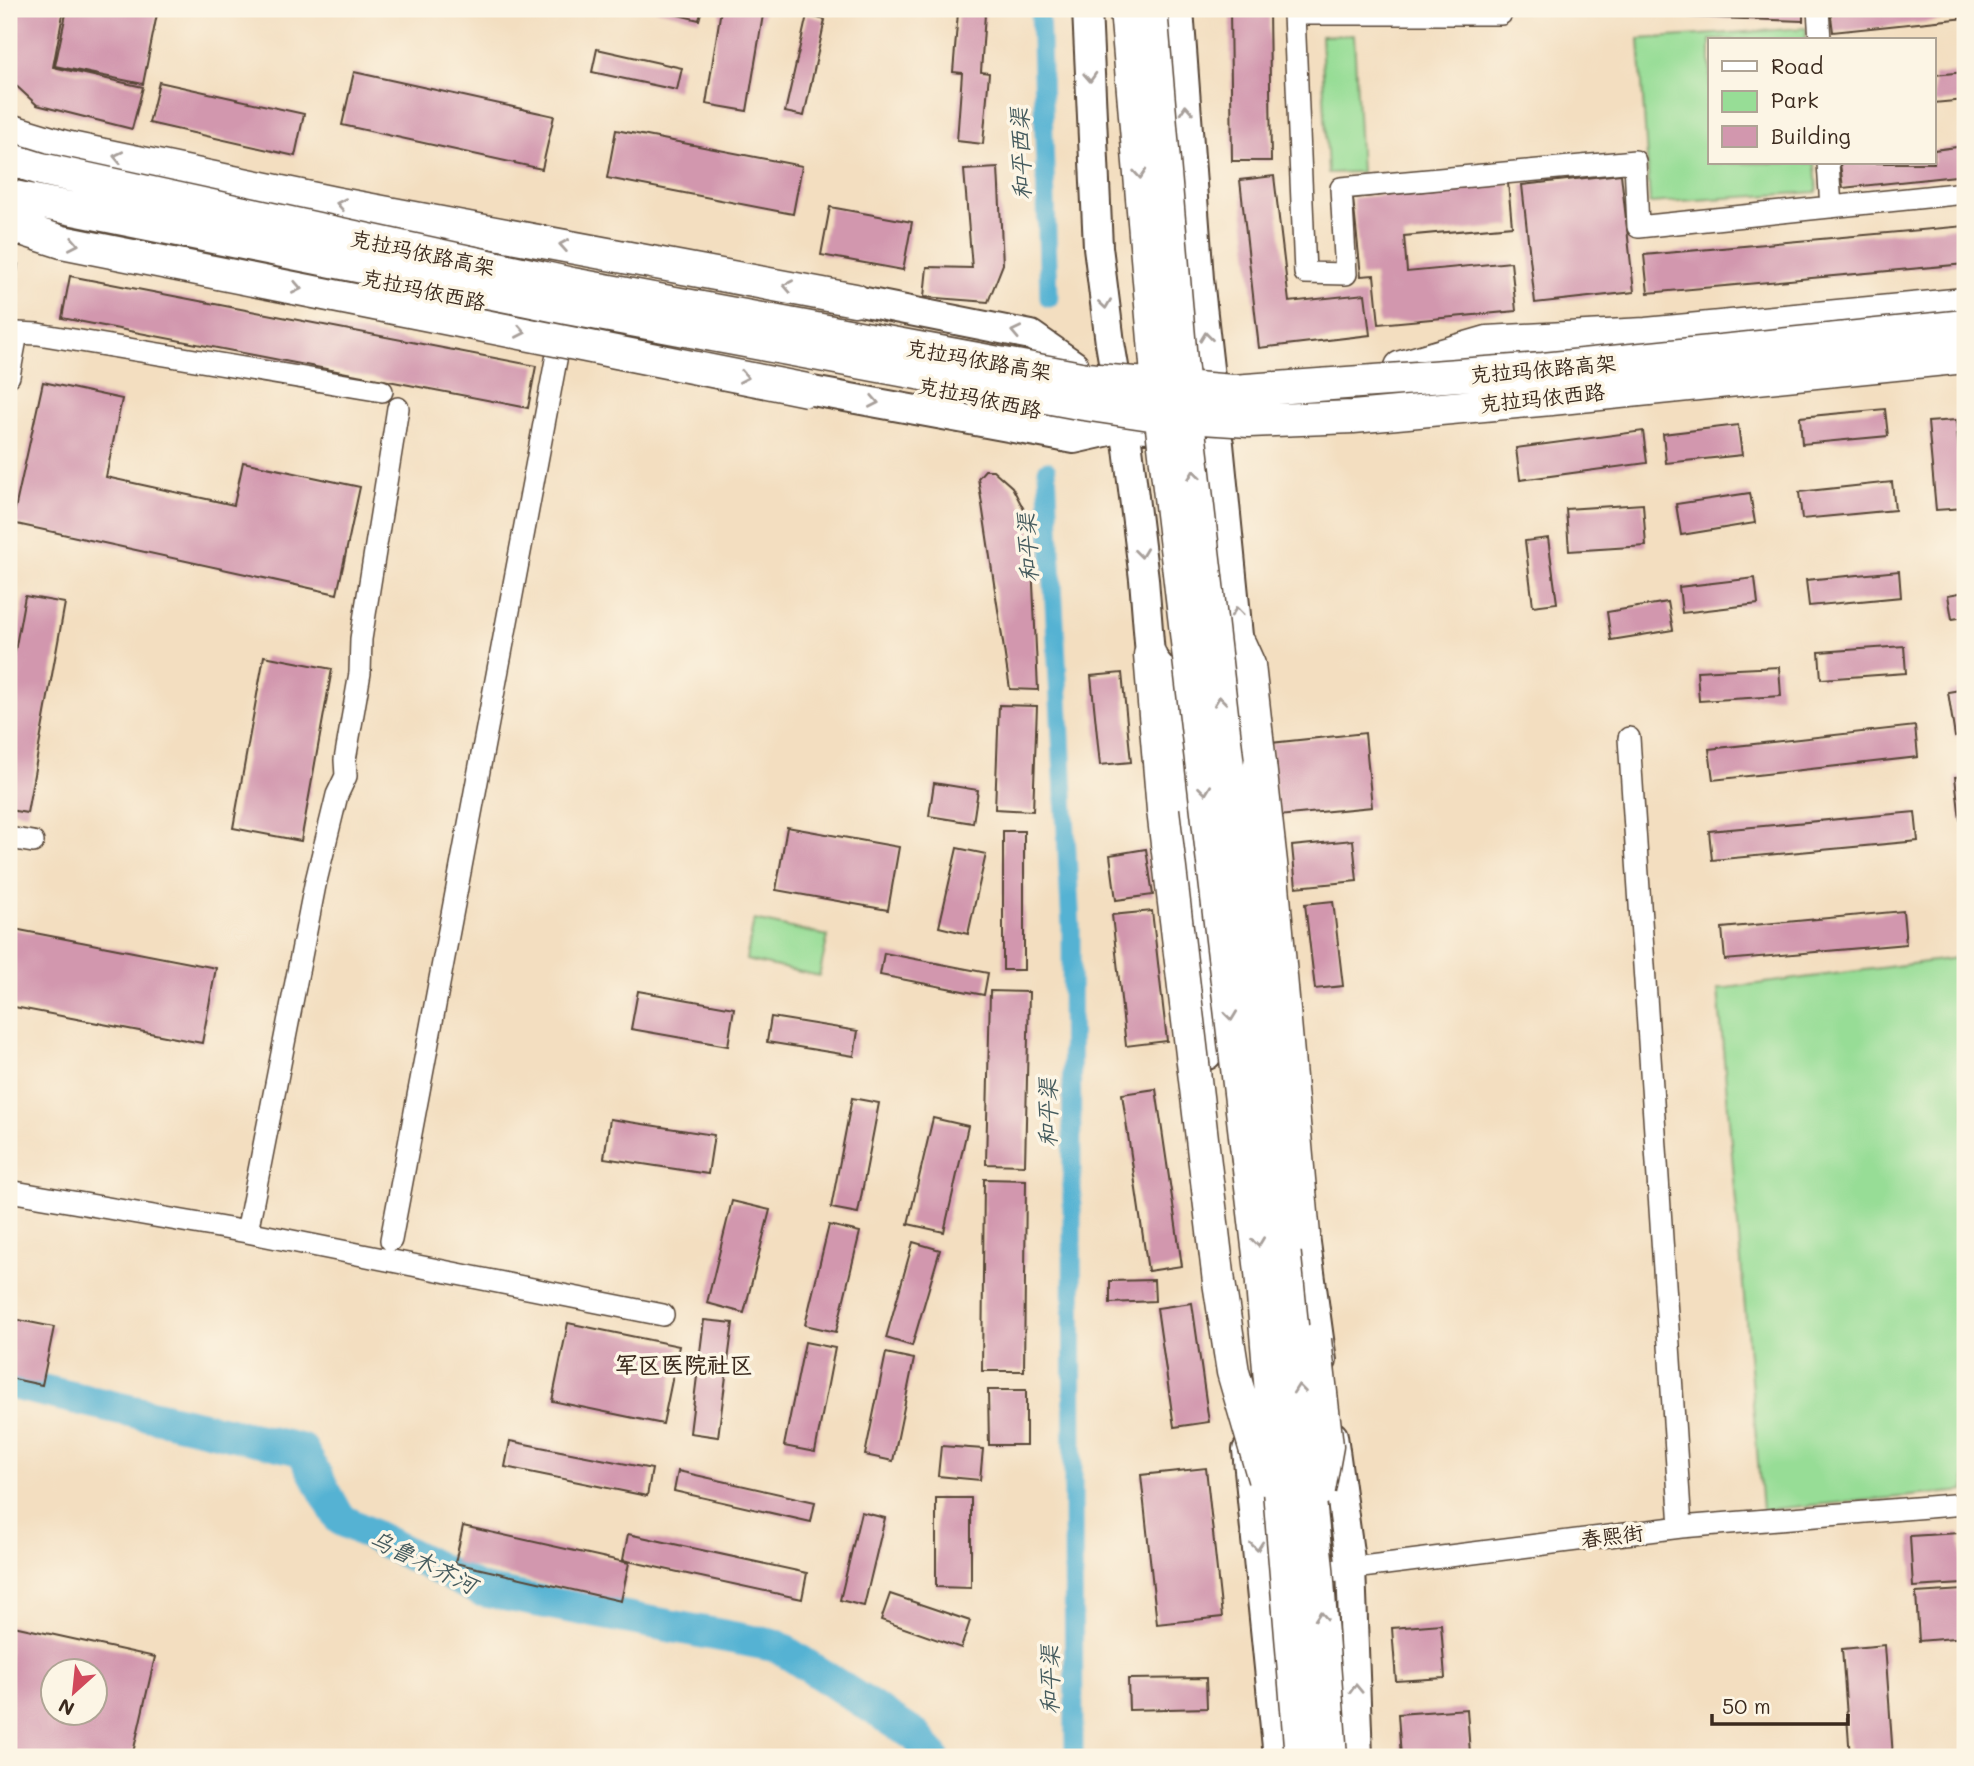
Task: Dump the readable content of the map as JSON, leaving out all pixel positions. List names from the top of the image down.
{
  "streets": {
    "highway": ["克拉玛依路高架"],
    "main road": ["克拉玛依西路"],
    "street": ["春熙街"]
  },
  "crossings": [
    ["克拉玛依路高架", "克拉玛依西路"]
  ],
  "districts": ["军区医院社区"],
  "water": ["和平西渠", "和平渠", "乌鲁木齐河"],
  "legend": ["Road", "Park", "Building"],
  "scale_bar": "50 m",
  "north": "bottom left"
}
